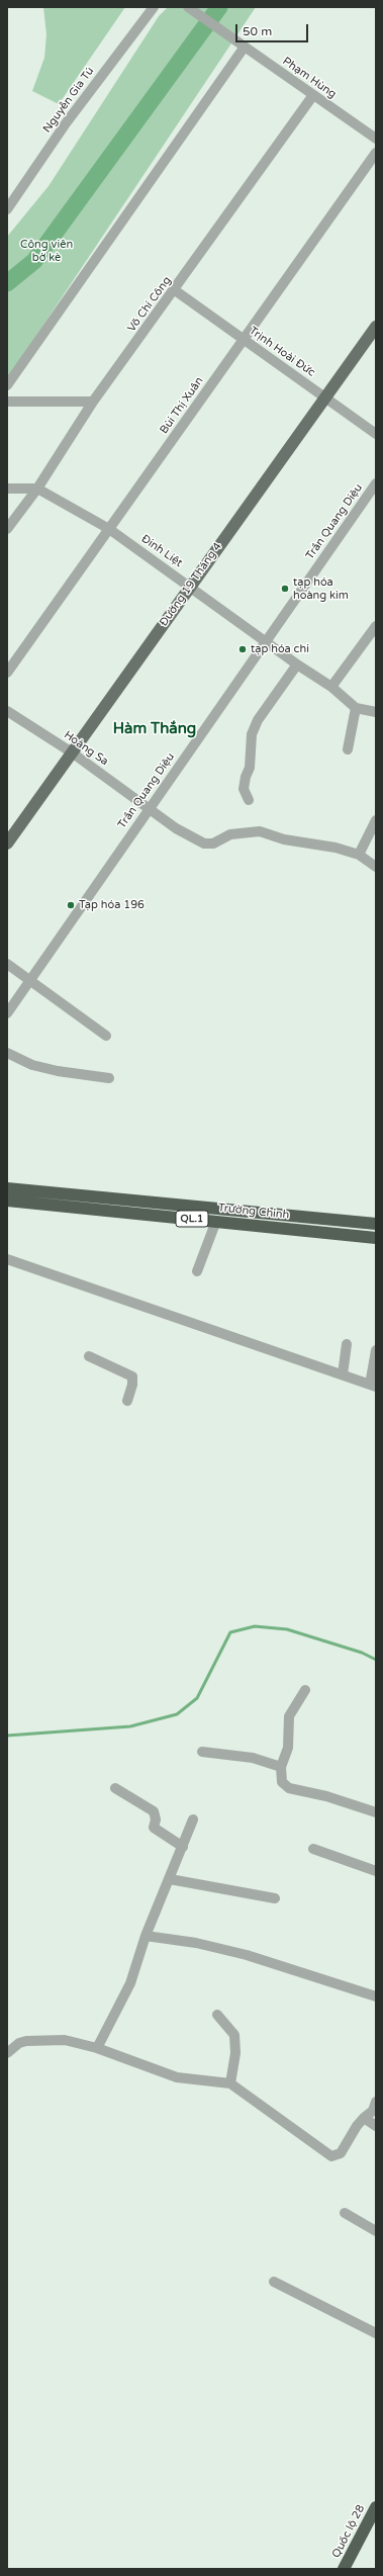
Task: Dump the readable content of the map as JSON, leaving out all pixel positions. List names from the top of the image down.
{
  "streets": {
    "highway": ["Trường Chinh", "QL.1", "Quốc lộ 28"],
    "main road": ["Đường 19 Tháng 4"],
    "street": [
      "Phạm Hùng",
      "Nguyễn Gia Tú",
      "Võ Chí Công",
      "Trịnh Hoài Đức",
      "Bùi Thị Xuân",
      "Trần Quang Diệu",
      "Đinh Liệt",
      "Hoàng Sa"
    ]
  },
  "crossings": [
    ["Phạm Hùng", "Võ Chí Công"],
    ["Võ Chí Công", "Trịnh Hoài Đức"],
    ["Võ Chí Công", "Đinh Liệt"],
    ["Trịnh Hoài Đức", "Bùi Thị Xuân"],
    ["Trịnh Hoài Đức", "Đường 19 Tháng 4"],
    ["Bùi Thị Xuân", "Đinh Liệt"],
    ["Trần Quang Diệu", "Đinh Liệt"],
    ["Trần Quang Diệu", "Hoàng Sa"],
    ["Đinh Liệt", "Đường 19 Tháng 4"],
    ["Đường 19 Tháng 4", "Hoàng Sa"]
  ],
  "districts": ["Hàm Thắng"],
  "parks": ["Công viên bờ kè"],
  "places": ["tạp hóa hoàng kim", "tạp hóa chi", "Tạp hóa 196"],
  "scale_bar": "50 m"
}
